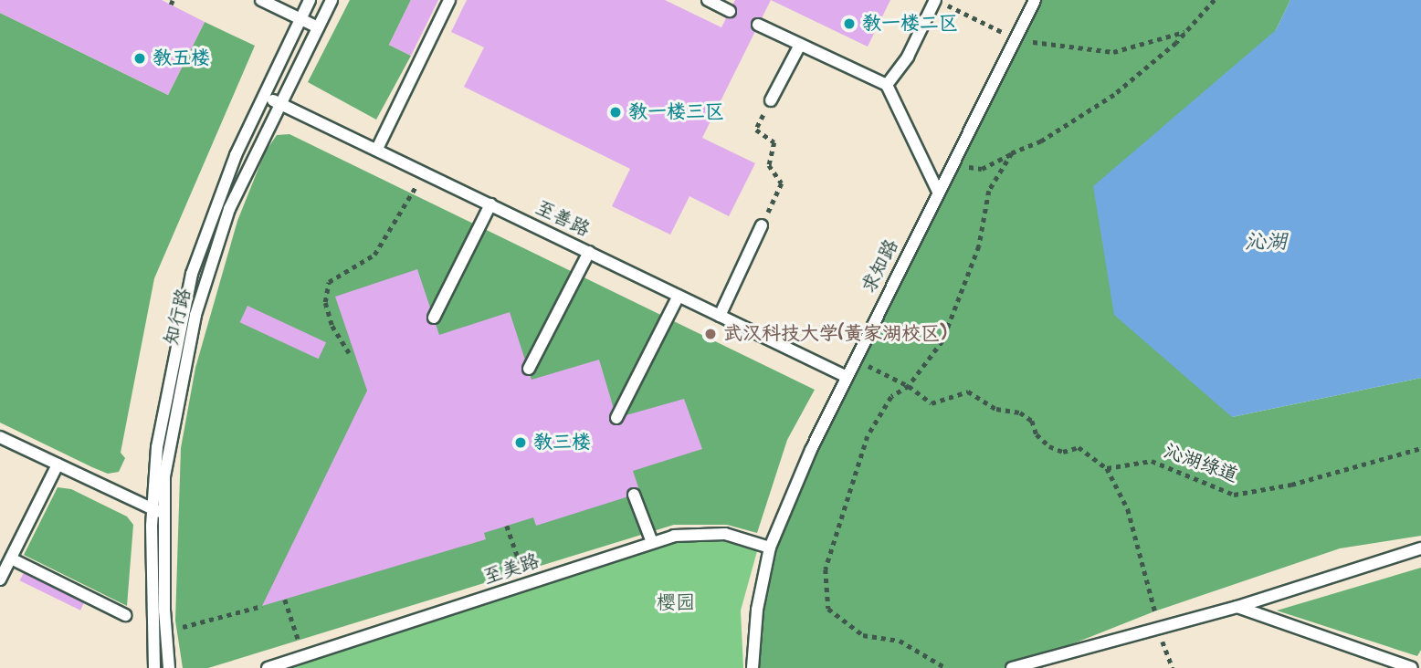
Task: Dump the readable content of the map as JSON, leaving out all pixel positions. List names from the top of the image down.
{
  "streets": {
    "lane": [
      "至善路",
      "求知路",
      "知行路",
      "至美路"
    ],
    "path": ["沁湖绿道"]
  },
  "crossings": [
    ["至善路", "求知路"],
    ["至善路", "知行路"],
    ["求知路", "至美路"]
  ],
  "water": ["沁湖"],
  "parks": ["樱园"],
  "places": [
    "教一楼二区",
    "教五楼",
    "教一楼三区",
    "武汉科技大学(黄家湖校区)",
    "教三楼"
  ]
}
